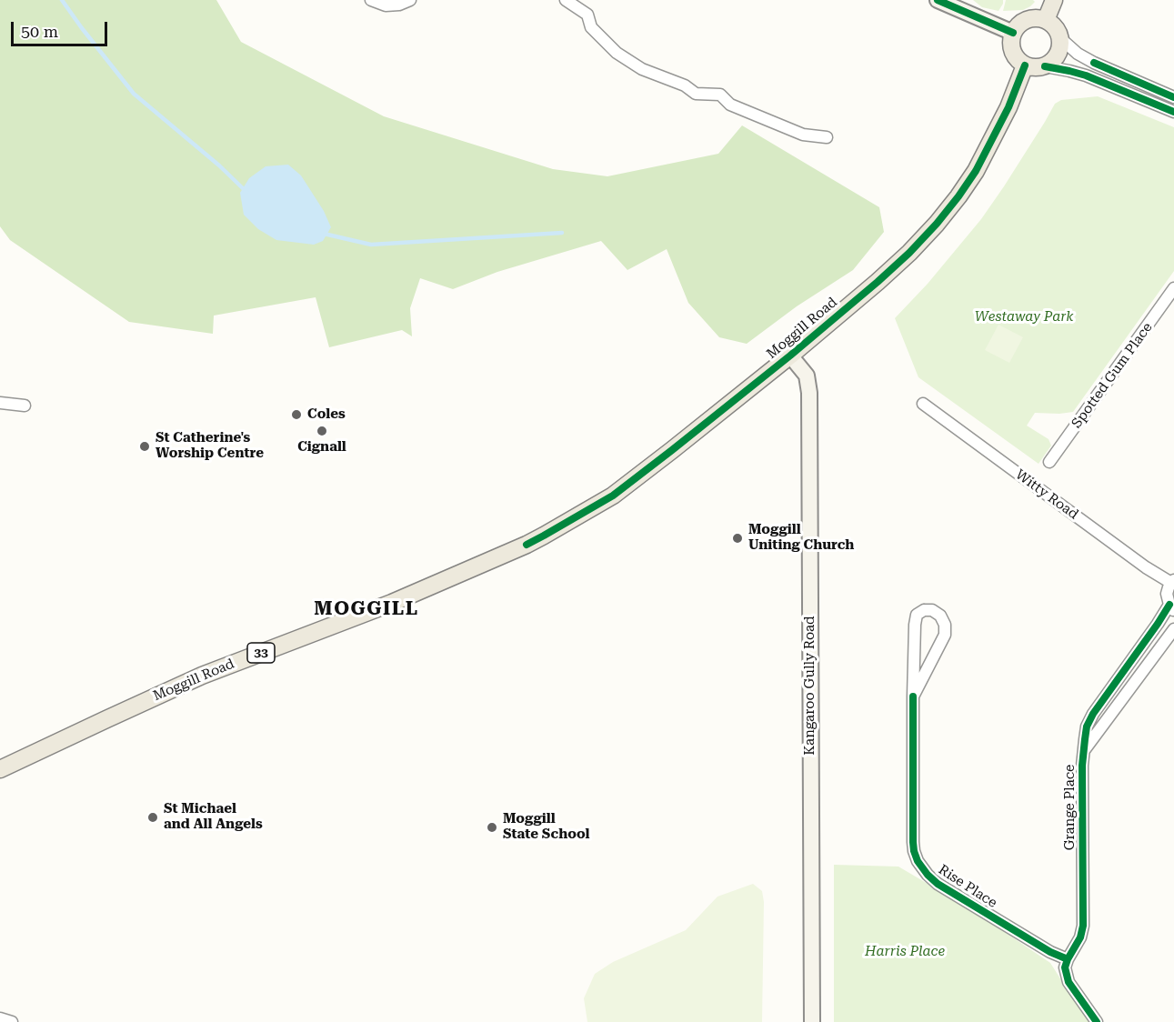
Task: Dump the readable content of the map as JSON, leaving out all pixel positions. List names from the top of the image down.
{
  "streets": {
    "main road": ["Moggill Road", "33", "Kangaroo Gully Road"],
    "street": [
      "Spotted Gum Place",
      "Witty Road",
      "Grange Place",
      "Rise Place"
    ]
  },
  "crossings": [
    ["Moggill Road", "Kangaroo Gully Road"],
    ["Witty Road", "Grange Place"],
    ["Grange Place", "Rise Place"]
  ],
  "districts": ["MOGGILL"],
  "parks": ["Westaway Park", "Harris Place"],
  "places": [
    "Coles",
    "Cignall",
    "St Catherine's Worship Centre",
    "Moggill Uniting Church",
    "St Michael and All Angels",
    "Moggill State School"
  ],
  "scale_bar": "50 m"
}
